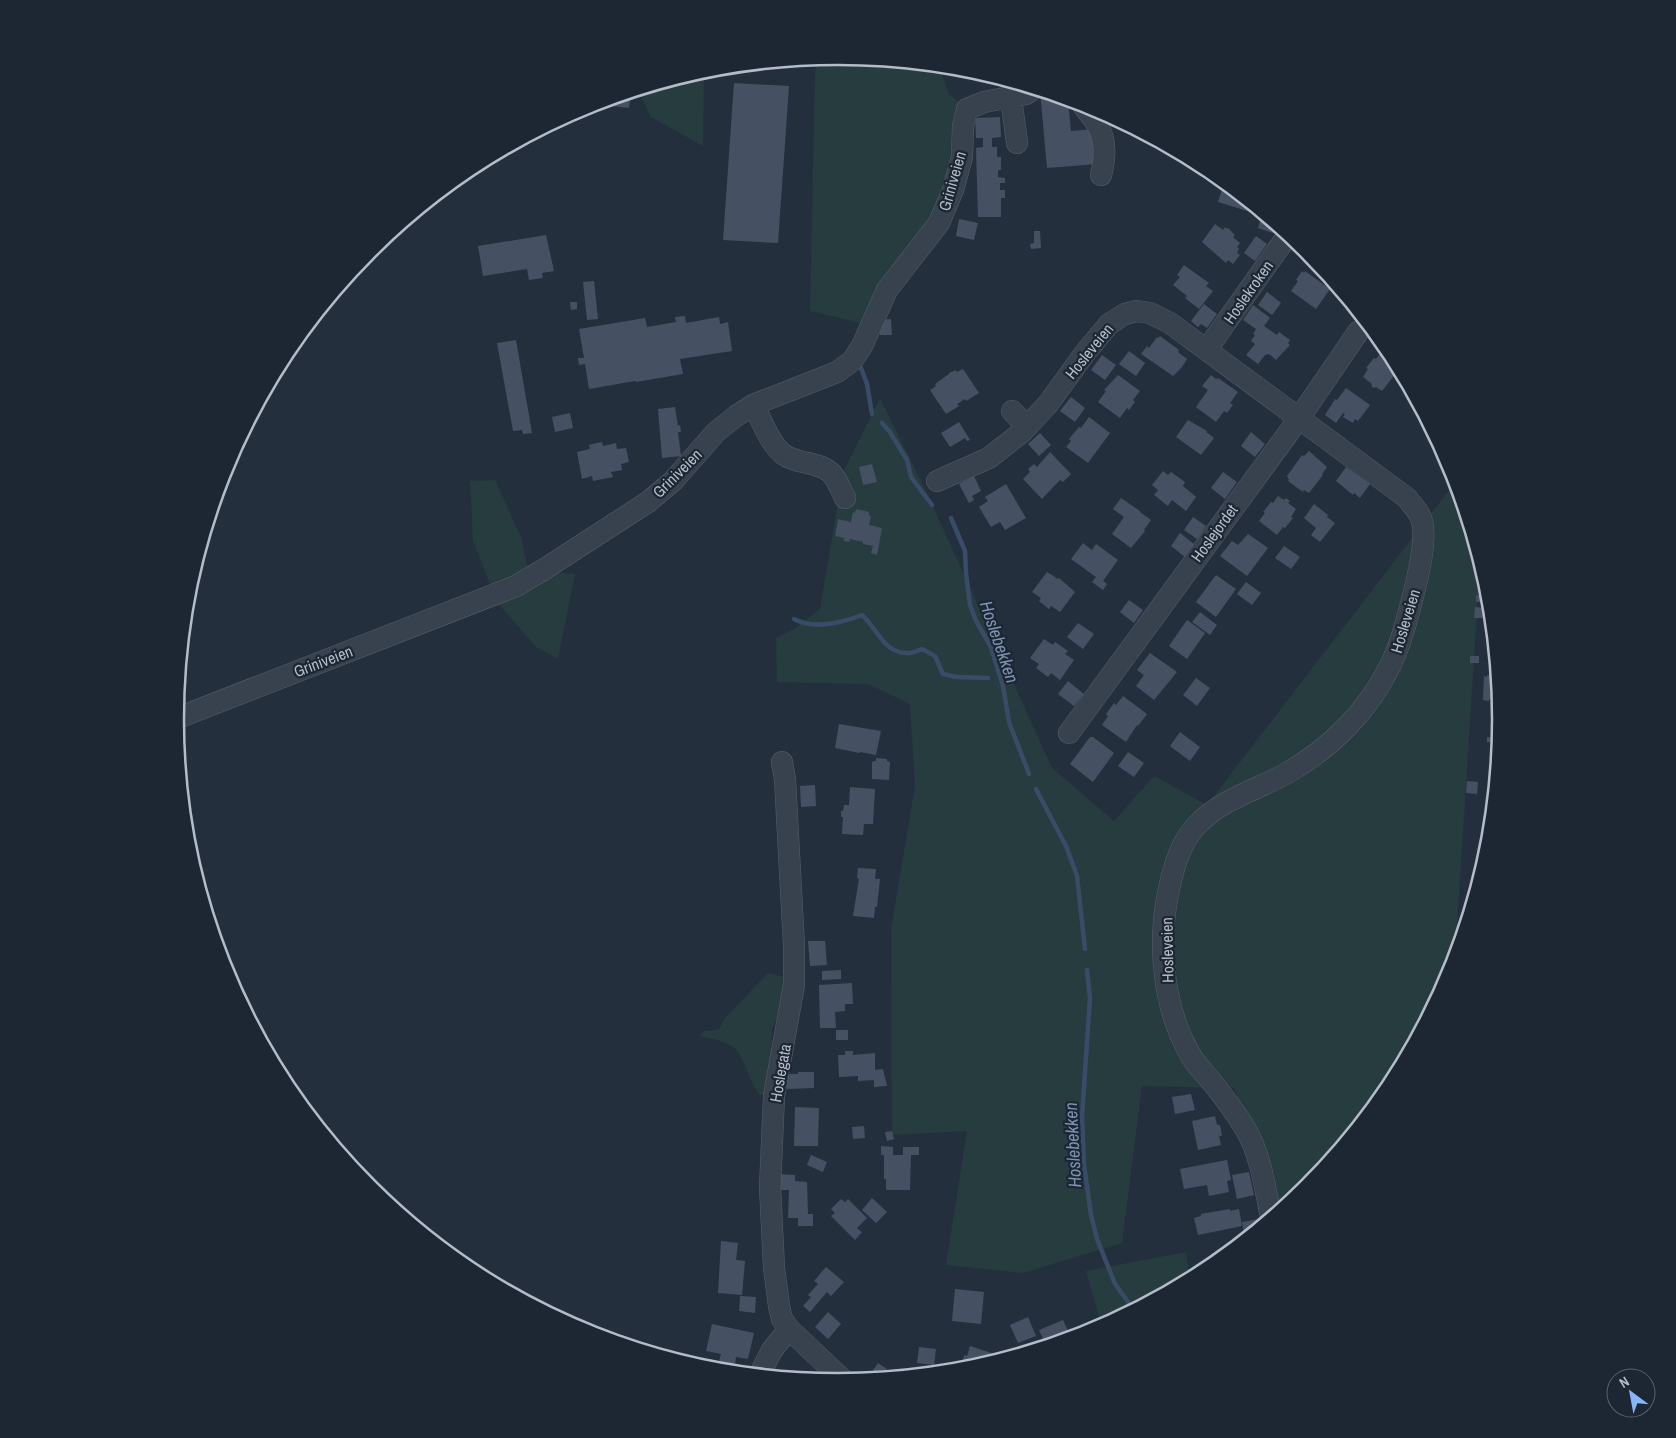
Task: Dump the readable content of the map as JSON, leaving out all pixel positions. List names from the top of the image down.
{
  "streets": {
    "street": [
      "Griniveien",
      "Hoslekroken",
      "Hosleveien",
      "Hoslejordet",
      "Hoslegata"
    ]
  },
  "crossings": [
    ["Hoslekroken", "Hosleveien"],
    ["Hosleveien", "Hoslejordet"]
  ],
  "water": ["Hoslebekken"],
  "north": "top left"
}
